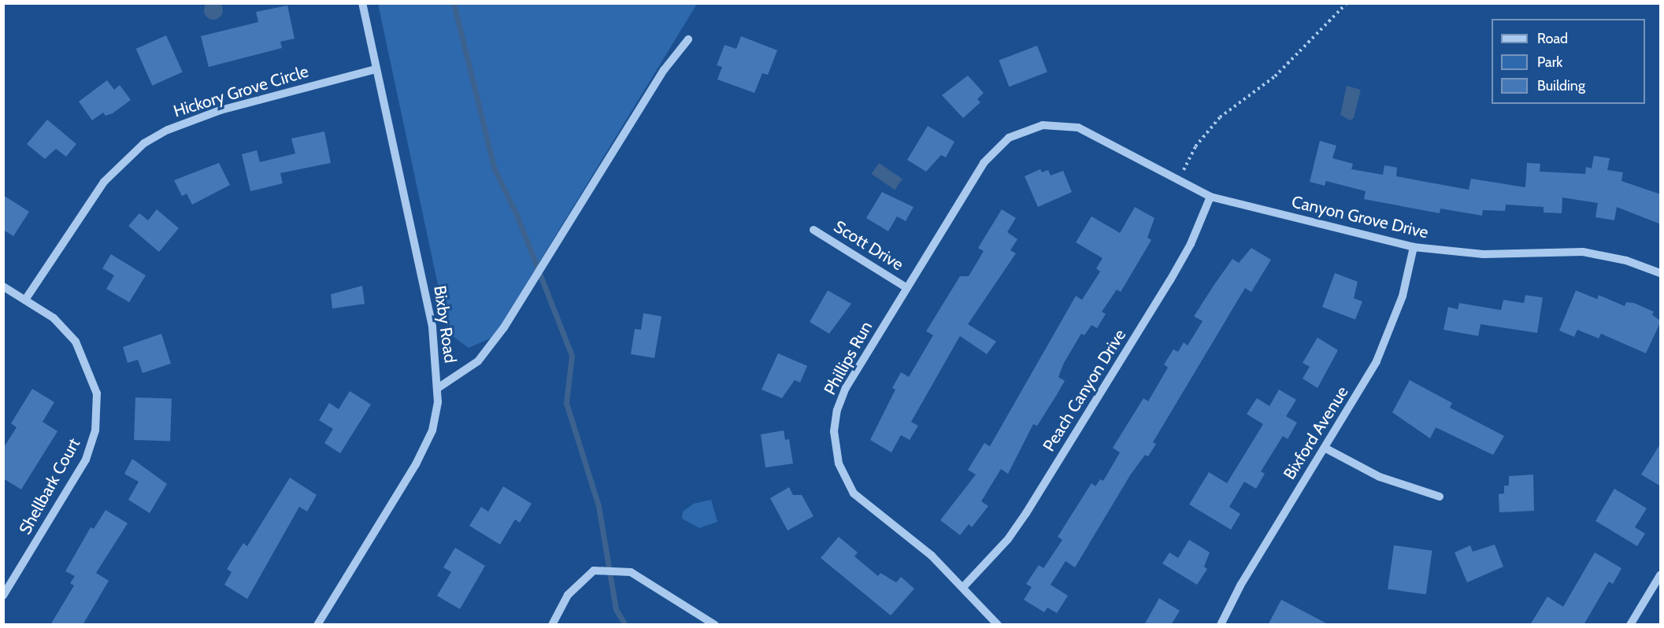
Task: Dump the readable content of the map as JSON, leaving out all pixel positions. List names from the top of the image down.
{
  "streets": {
    "street": [
      "Hickory Grove Circle",
      "Canyon Grove Drive",
      "Scott Drive",
      "Bixby Road",
      "Phillips Run",
      "Peach Canyon Drive",
      "Bixford Avenue",
      "Shellbark Court"
    ]
  },
  "crossings": [
    ["Hickory Grove Circle", "Bixby Road"],
    ["Hickory Grove Circle", "Shellbark Court"],
    ["Canyon Grove Drive", "Phillips Run"],
    ["Canyon Grove Drive", "Peach Canyon Drive"],
    ["Canyon Grove Drive", "Bixford Avenue"],
    ["Scott Drive", "Phillips Run"],
    ["Phillips Run", "Peach Canyon Drive"]
  ],
  "legend": ["Road", "Park", "Building"]
}
